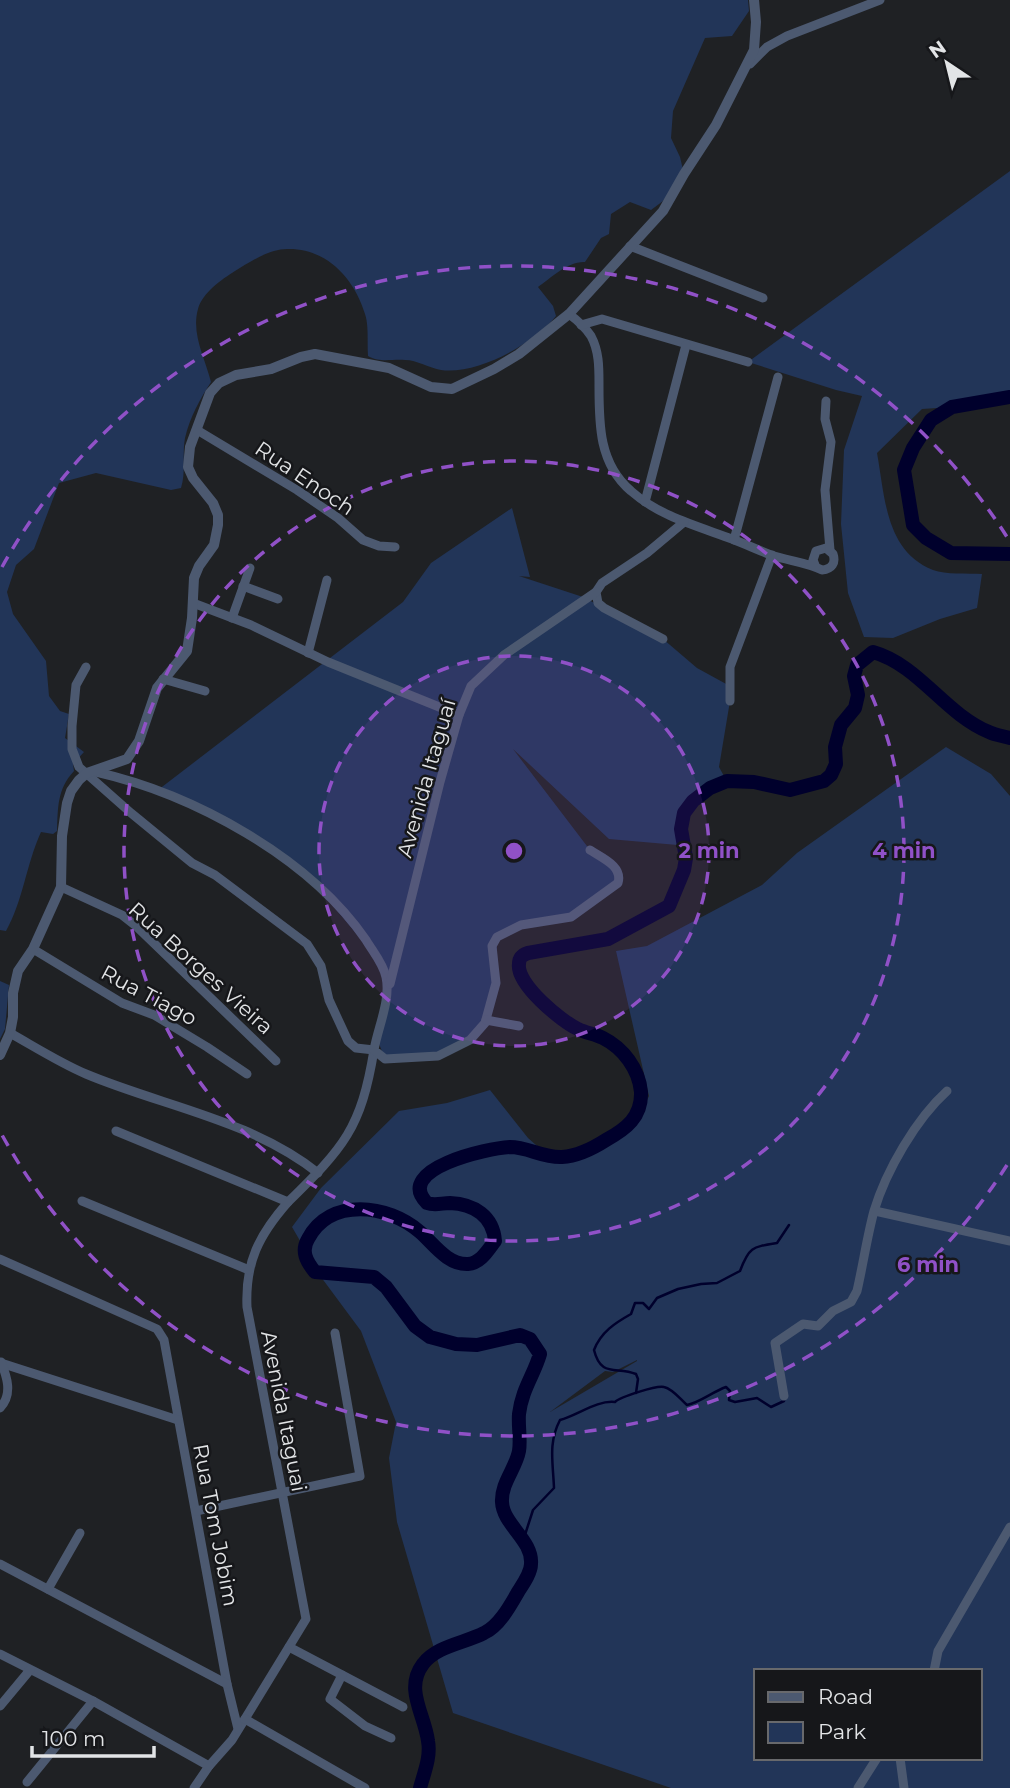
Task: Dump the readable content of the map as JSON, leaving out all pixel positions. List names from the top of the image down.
{
  "streets": {
    "street": [
      "Rua Enoch",
      "Avenida Itaguaí",
      "Rua Borges Vieira",
      "Rua Tiago",
      "Avenida Itaguai",
      "Rua Tom Jobim"
    ]
  },
  "crossings": [
    ["Avenida Itaguai", "Rua Tom Jobim"]
  ],
  "legend": ["Road", "Park"],
  "scale_bar": "100 m",
  "north": "top left",
  "rings": ["2 min", "4 min", "6 min"]
}
